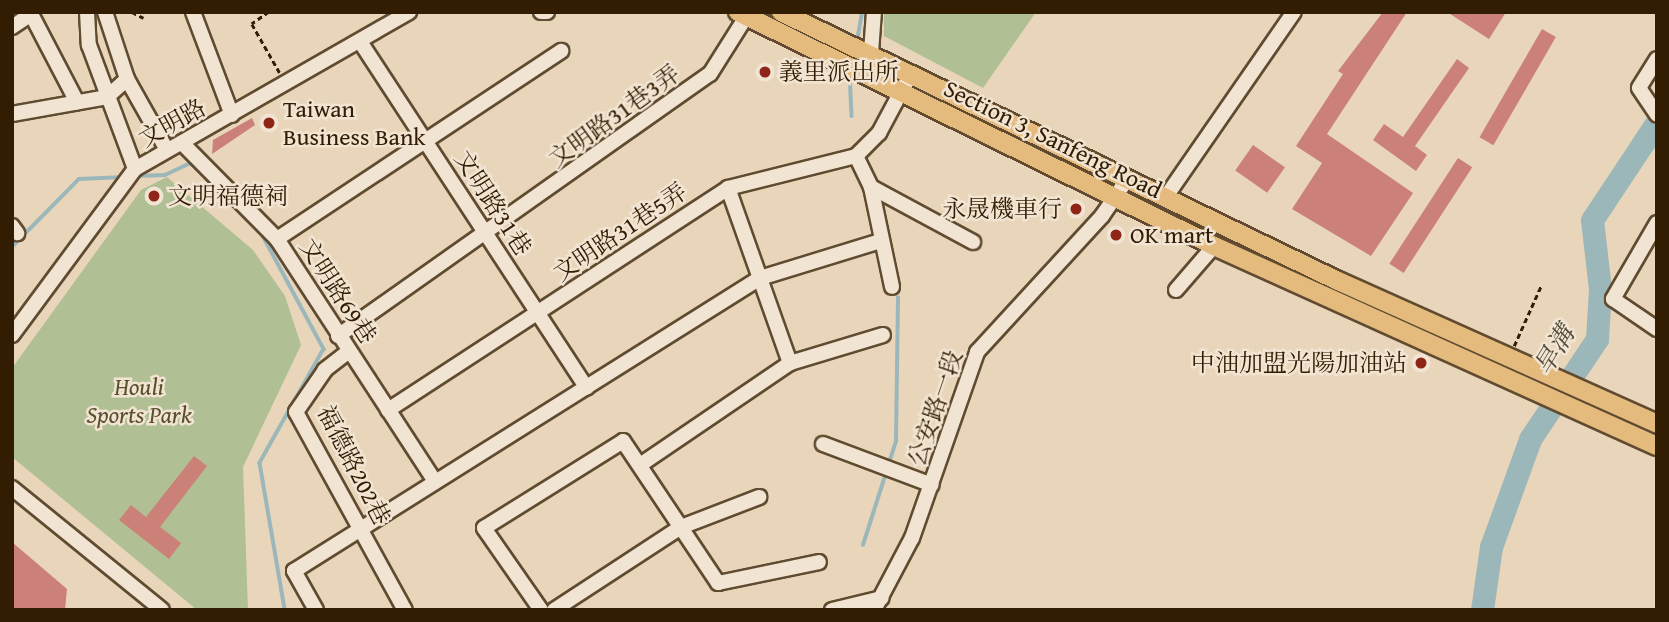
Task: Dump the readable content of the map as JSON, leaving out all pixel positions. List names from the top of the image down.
{
  "streets": {
    "main road": ["Section 3, Sanfeng Road"],
    "street": [
      "文明路31巷3弄",
      "文明路",
      "文明路31巷",
      "文明路31巷5弄",
      "文明路69巷",
      "公安路一段",
      "福德路202巷"
    ]
  },
  "crossings": [
    ["文明路31巷3弄", "Section 3, Sanfeng Road"],
    ["文明路31巷3弄", "文明路31巷"],
    ["文明路31巷3弄", "文明路69巷"],
    ["文明路", "文明路31巷"],
    ["文明路", "文明路69巷"],
    ["Section 3, Sanfeng Road", "公安路一段"],
    ["文明路31巷", "文明路31巷5弄"],
    ["文明路31巷5弄", "文明路69巷"],
    ["文明路69巷", "福德路202巷"]
  ],
  "water": ["旱溝"],
  "parks": ["Houli Sports Park"],
  "places": [
    "義里派出所",
    "Taiwan Business Bank",
    "文明福德祠",
    "永晟機車行",
    "OK mart",
    "中油加盟光陽加油站"
  ]
}
